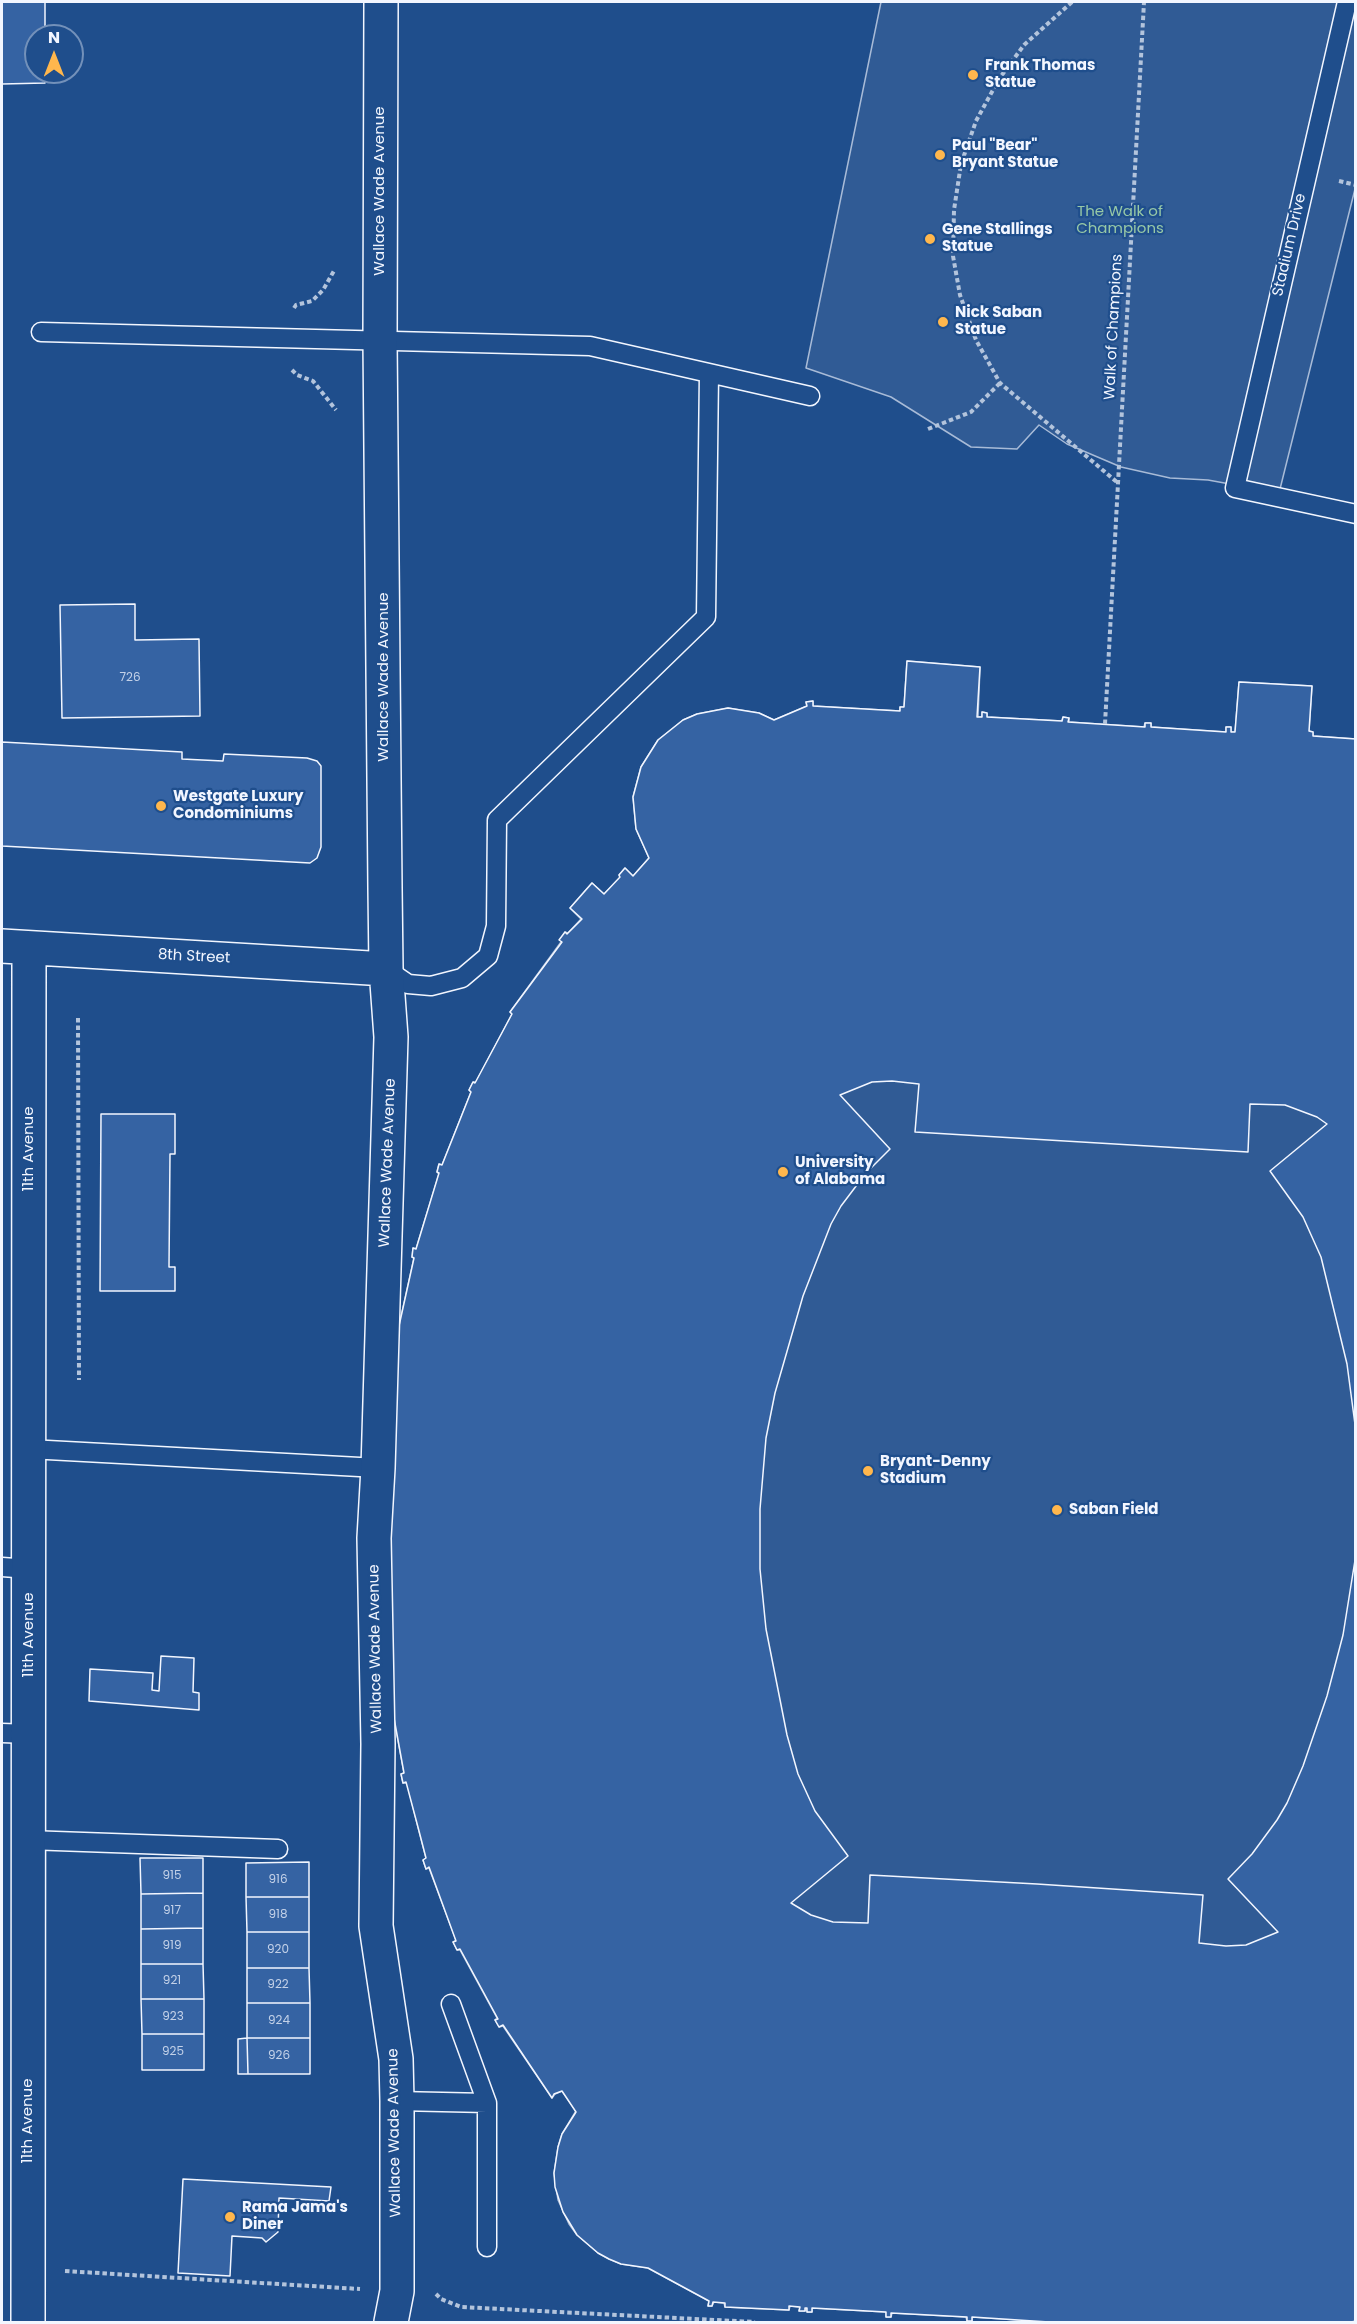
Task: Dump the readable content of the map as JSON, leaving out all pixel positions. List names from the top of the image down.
{
  "streets": {
    "street": ["Wallace Wade Avenue", "8th Street", "11th Avenue"],
    "lane": ["Stadium Drive"],
    "path": ["Walk of Champions"]
  },
  "crossings": [
    ["Wallace Wade Avenue", "8th Street"],
    ["8th Street", "11th Avenue"]
  ],
  "parks": ["The Walk of Champions"],
  "places": [
    "Frank Thomas Statue",
    "Paul \"Bear\" Bryant Statue",
    "Gene Stallings Statue",
    "Nick Saban Statue",
    "Westgate Luxury Condominiums",
    "University of Alabama",
    "Bryant-Denny Stadium",
    "Saban Field",
    "Rama Jama's Diner"
  ],
  "house_numbers": [
    "726",
    "915",
    "916",
    "917",
    "918",
    "919",
    "920",
    "921",
    "922",
    "923",
    "924",
    "925",
    "926"
  ],
  "north": "top"
}
